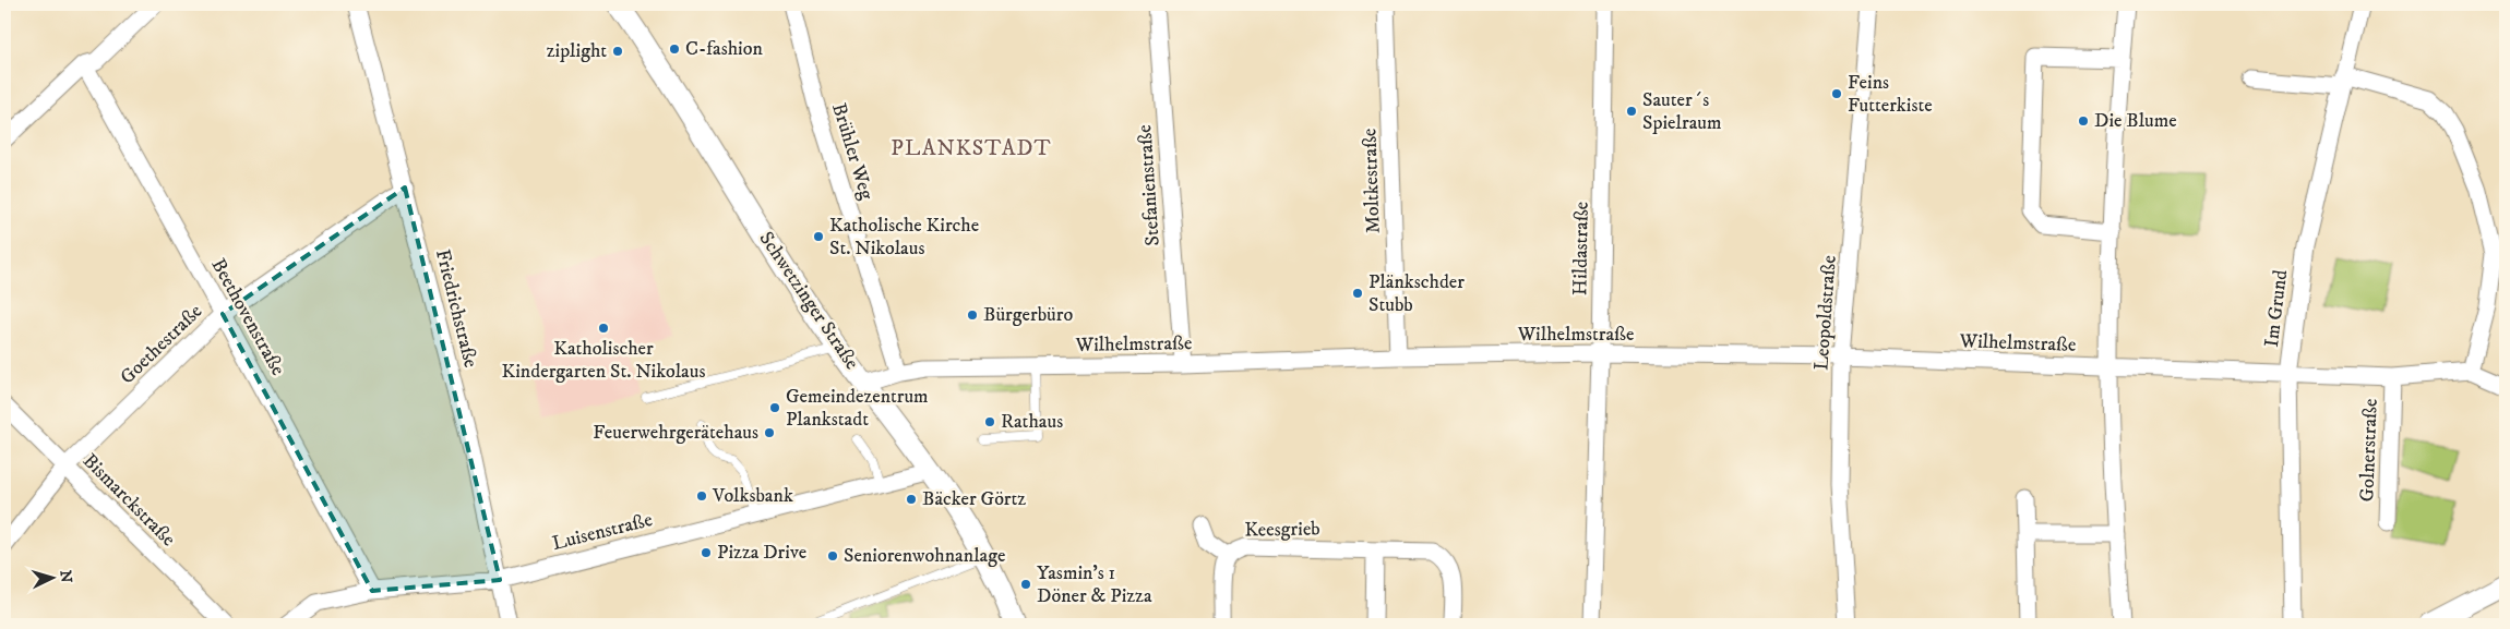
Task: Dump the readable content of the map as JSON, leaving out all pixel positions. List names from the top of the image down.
{
  "streets": {
    "street": [
      "Brühler Weg",
      "Moltkestraße",
      "Stefanienstraße",
      "Hildastraße",
      "Schwetzinger Straße",
      "Friedrichstraße",
      "Im Grund",
      "Leopoldstraße",
      "Beethovenstraße",
      "Wilhelmstraße",
      "Goethestraße",
      "Golnerstraße",
      "Bismarckstraße",
      "Keesgrieb",
      "Luisenstraße"
    ]
  },
  "crossings": [
    ["Brühler Weg", "Wilhelmstraße"],
    ["Moltkestraße", "Wilhelmstraße"],
    ["Stefanienstraße", "Wilhelmstraße"],
    ["Hildastraße", "Wilhelmstraße"],
    ["Schwetzinger Straße", "Wilhelmstraße"],
    ["Schwetzinger Straße", "Luisenstraße"],
    ["Friedrichstraße", "Goethestraße"],
    ["Friedrichstraße", "Luisenstraße"],
    ["Im Grund", "Wilhelmstraße"],
    ["Im Grund", "Golnerstraße"],
    ["Leopoldstraße", "Wilhelmstraße"],
    ["Beethovenstraße", "Goethestraße"],
    ["Beethovenstraße", "Luisenstraße"],
    ["Wilhelmstraße", "Golnerstraße"],
    ["Goethestraße", "Bismarckstraße"]
  ],
  "districts": ["PLANKSTADT"],
  "places": [
    "C-fashion",
    "ziplight",
    "Feins Futterkiste",
    "Sauter´s Spielraum",
    "Die Blume",
    "Katholische Kirche St. Nikolaus",
    "Plänkschder Stubb",
    "Bürgerbüro",
    "Katholischer Kindergarten St. Nikolaus",
    "Gemeindezentrum Plankstadt",
    "Rathaus",
    "Feuerwehrgerätehaus",
    "Volksbank",
    "Bäcker Görtz",
    "Pizza Drive",
    "Seniorenwohnanlage",
    "Yasmin's 1 Döner & Pizza"
  ],
  "north": "right"
}
